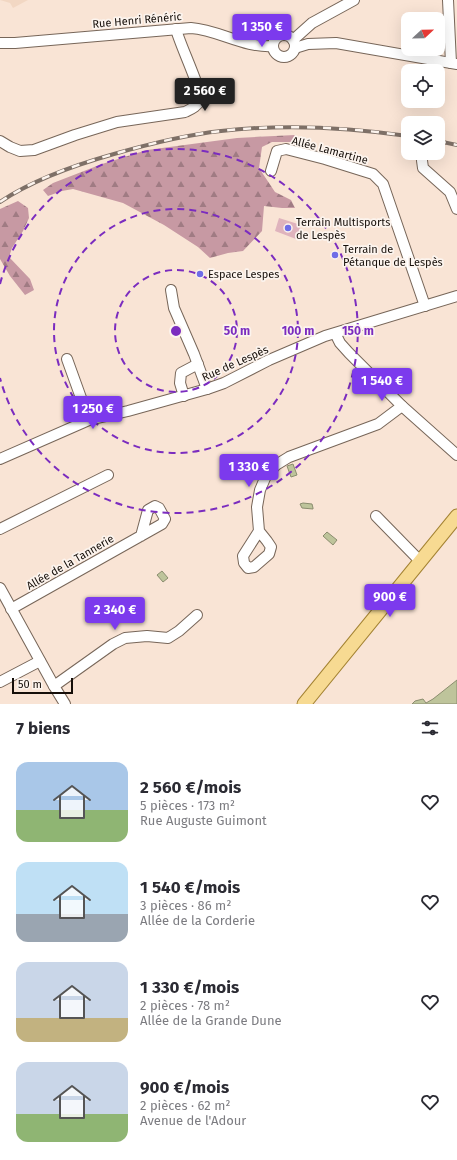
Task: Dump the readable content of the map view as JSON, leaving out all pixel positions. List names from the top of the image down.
{
  "streets": {
    "street": [
      "Rue Henri Rénéric",
      "Allée Lamartine",
      "Rue de Lespès",
      "Allée de la Tannerie"
    ]
  },
  "crossings": [
    ["Allée Lamartine", "Rue de Lespès"]
  ],
  "places": ["Terrain Multisports de Lespès", "Terrain de Pétanque de Lespès", "Espace Lespes"],
  "scale_bar": "50 m",
  "north": "right",
  "page": {
    "price": [
      "1 350 €",
      "2 560 €",
      "1 540 €",
      "1 250 €",
      "1 330 €",
      "900 €",
      "2 340 €"
    ],
    "scale": "50 m",
    "heading": "7 biens",
    "list": [
      {
        "name": "2 560 €/mois",
        "note": "5 pièces · 173 m² · Rue Auguste Guimont"
      },
      {
        "name": "1 540 €/mois",
        "note": "3 pièces · 86 m² · Allée de la Corderie"
      },
      {
        "name": "1 330 €/mois",
        "note": "2 pièces · 78 m² · Allée de la Grande Dune"
      },
      {
        "name": "900 €/mois",
        "note": "2 pièces · 62 m² · Avenue de l'Adour"
      }
    ]
  },
  "rings": ["50 m", "100 m", "150 m"]
}
